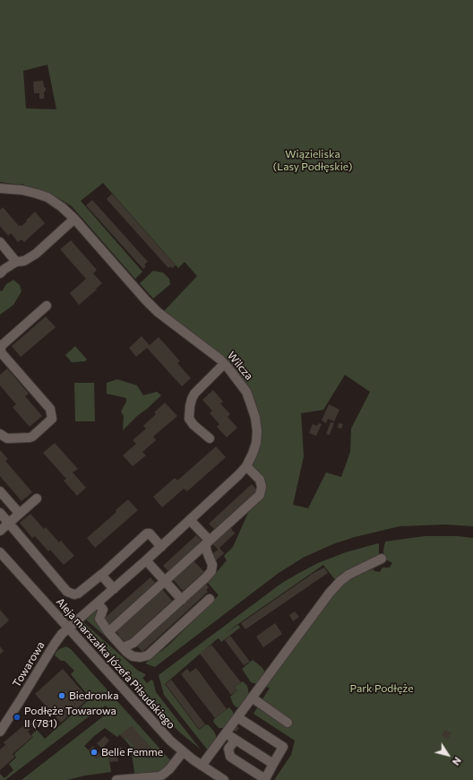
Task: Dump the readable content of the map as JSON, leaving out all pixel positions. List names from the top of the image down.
{
  "streets": {
    "street": ["Wilcza", "Aleja marszałka Józefa Piłsudskiego", "Towarowa"]
  },
  "crossings": [
    ["Wilcza", "Towarowa"],
    ["Aleja marszałka Józefa Piłsudskiego", "Towarowa"]
  ],
  "parks": ["Wiązieliska (Lasy Podłęskie)", "Park Podłęże"],
  "places": ["Biedronka", "Podłęże Towarowa II (781)", "Belle Femme"],
  "north": "bottom right"
}
